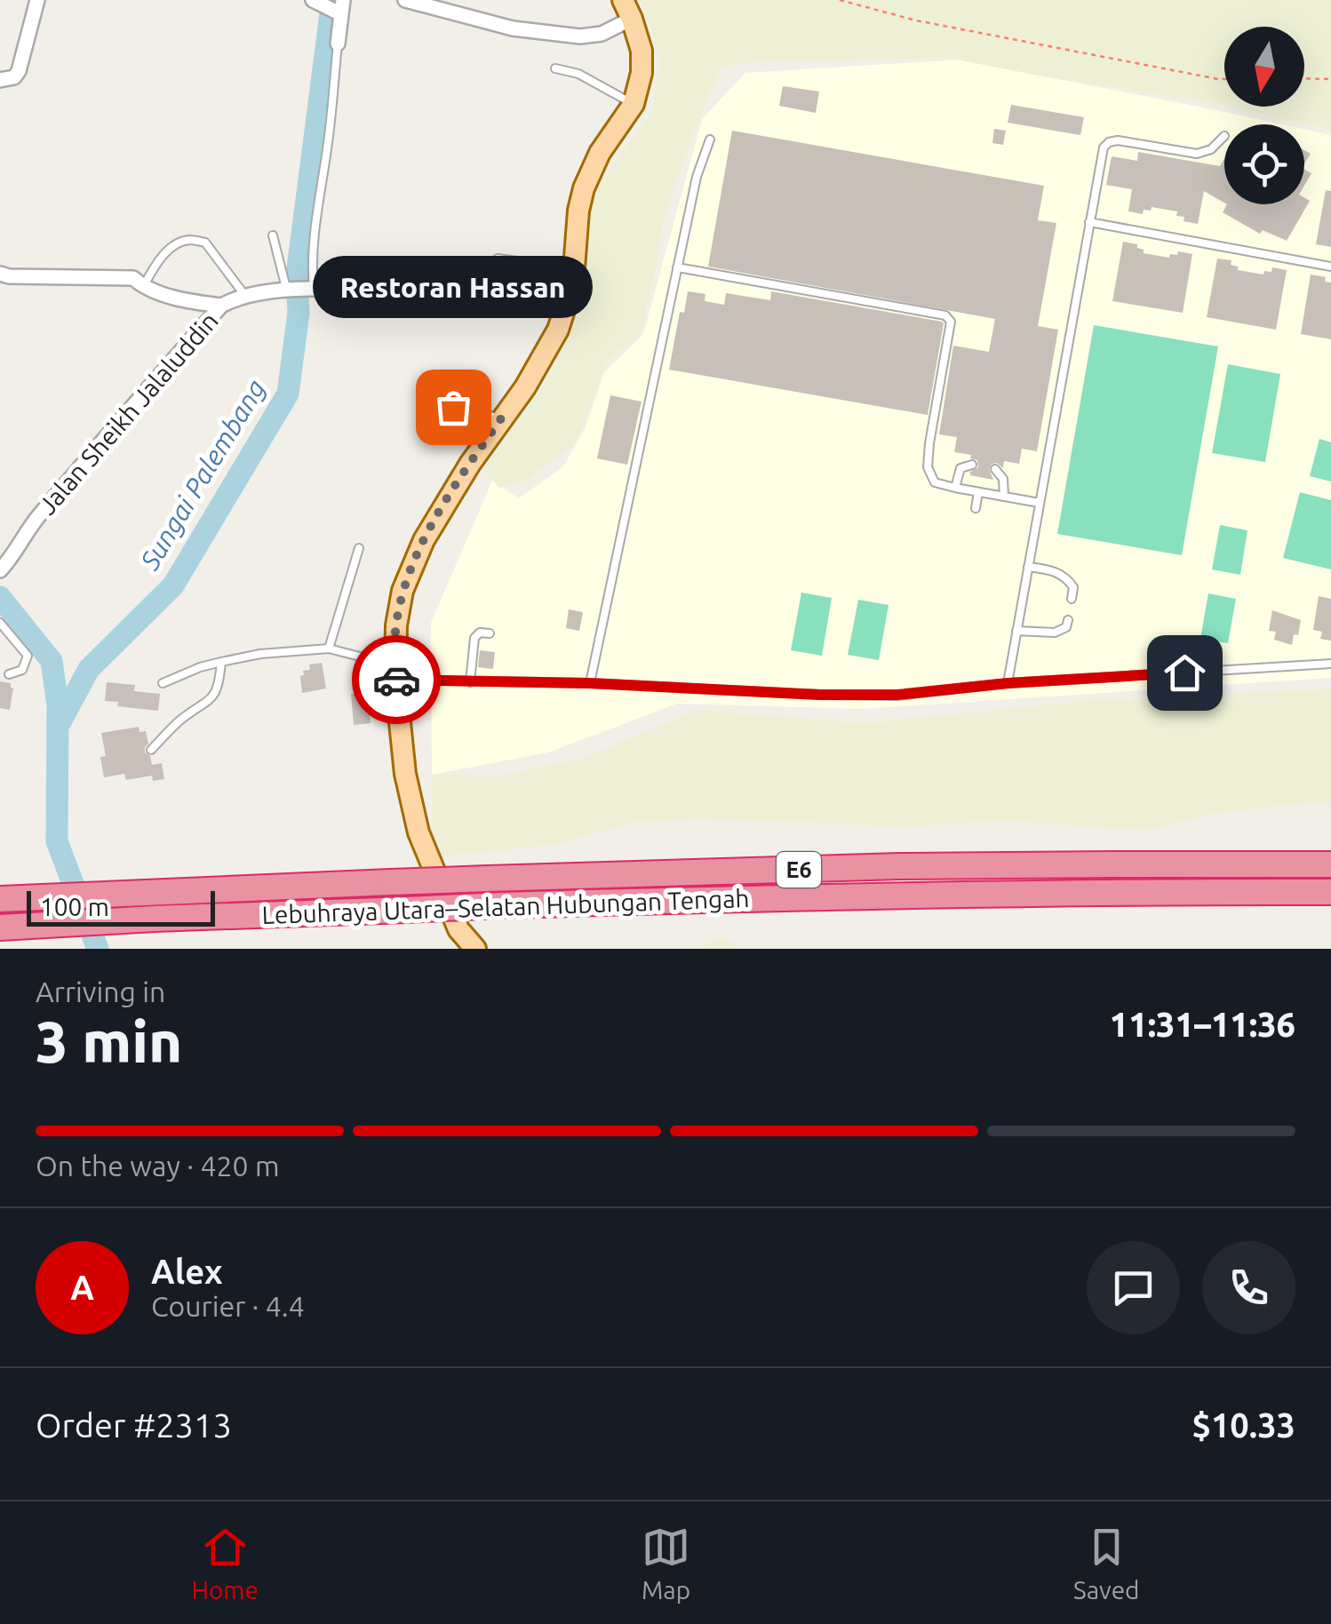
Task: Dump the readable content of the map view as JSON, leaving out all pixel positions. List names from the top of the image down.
{
  "streets": {
    "highway": ["E6", "Lebuhraya Utara–Selatan Hubungan Tengah"],
    "street": ["Jalan Sheikh Jalaluddin"]
  },
  "water": ["Sungai Palembang"],
  "places": ["Restoran Hassan"],
  "scale_bar": "100 m",
  "north": "bottom",
  "page": {
    "bubble": "Restoran Hassan",
    "scale": "100 m",
    "heading": ["3 min", "Arriving in", "11:31–11:36"],
    "panel": [
      "Alex",
      "Courier · 4.4",
      "Order #2313",
      "$10.33"
    ],
    "bar": "On the way · 420 m",
    "round": "A",
    "tabs": ["Home", "Map", "Saved"]
  }
}
